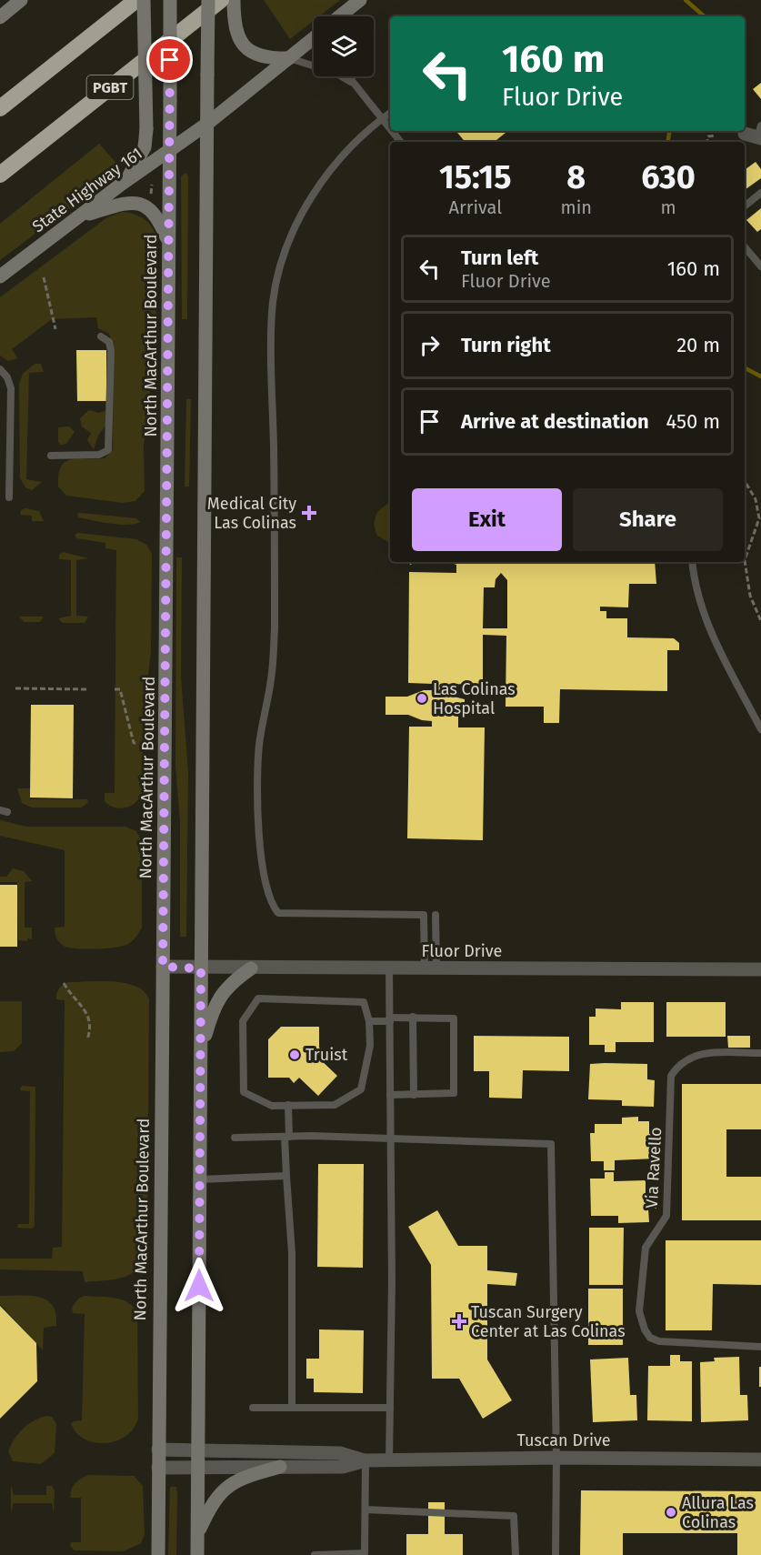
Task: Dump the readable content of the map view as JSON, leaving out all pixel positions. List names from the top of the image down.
{
  "streets": {
    "highway": ["PGBT"],
    "main road": ["State Highway 161", "North MacArthur Boulevard"],
    "street": ["Fluor Drive", "Tuscan Drive"],
    "lane": ["Via Ravello"]
  },
  "crossings": [
    ["State Highway 161", "North MacArthur Boulevard"],
    ["North MacArthur Boulevard", "Fluor Drive"],
    ["North MacArthur Boulevard", "Tuscan Drive"]
  ],
  "places": {
    "health": ["Medical City Las Colinas", "Tuscan Surgery Center at Las Colinas"],
    "other": ["Las Colinas Hospital", "Truist", "Allura Las Colinas"]
  },
  "page": {
    "turn": ["160 m", "Fluor Drive"],
    "eta": [
      "15:15",
      "Arrival",
      "8",
      "min",
      "630",
      "m"
    ],
    "list": [
      {
        "name": "Turn left",
        "note": "Fluor Drive",
        "value": "160 m"
      },
      {
        "name": "Turn right",
        "value": "20 m"
      },
      {
        "name": "Arrive at destination",
        "value": "450 m"
      }
    ],
    "buttons": ["Exit", "Share"]
  }
}
